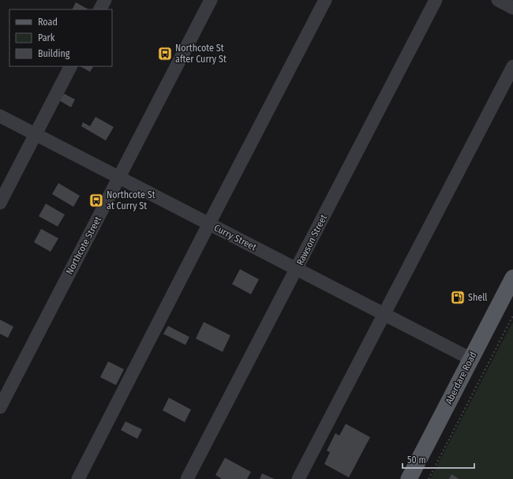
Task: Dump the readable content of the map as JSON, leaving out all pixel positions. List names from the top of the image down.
{
  "streets": {
    "main road": ["Aberdare Road"],
    "street": ["Curry Street", "Rawson Street", "Northcote Street"]
  },
  "crossings": [
    ["Curry Street", "Rawson Street"],
    ["Curry Street", "Northcote Street"],
    ["Curry Street", "Aberdare Road"]
  ],
  "places": {
    "bus stop": ["Northcote St after Curry St", "Northcote St at Curry St"],
    "fuel station": ["Shell"]
  },
  "legend": ["Road", "Park", "Building"],
  "scale_bar": "50 m"
}
